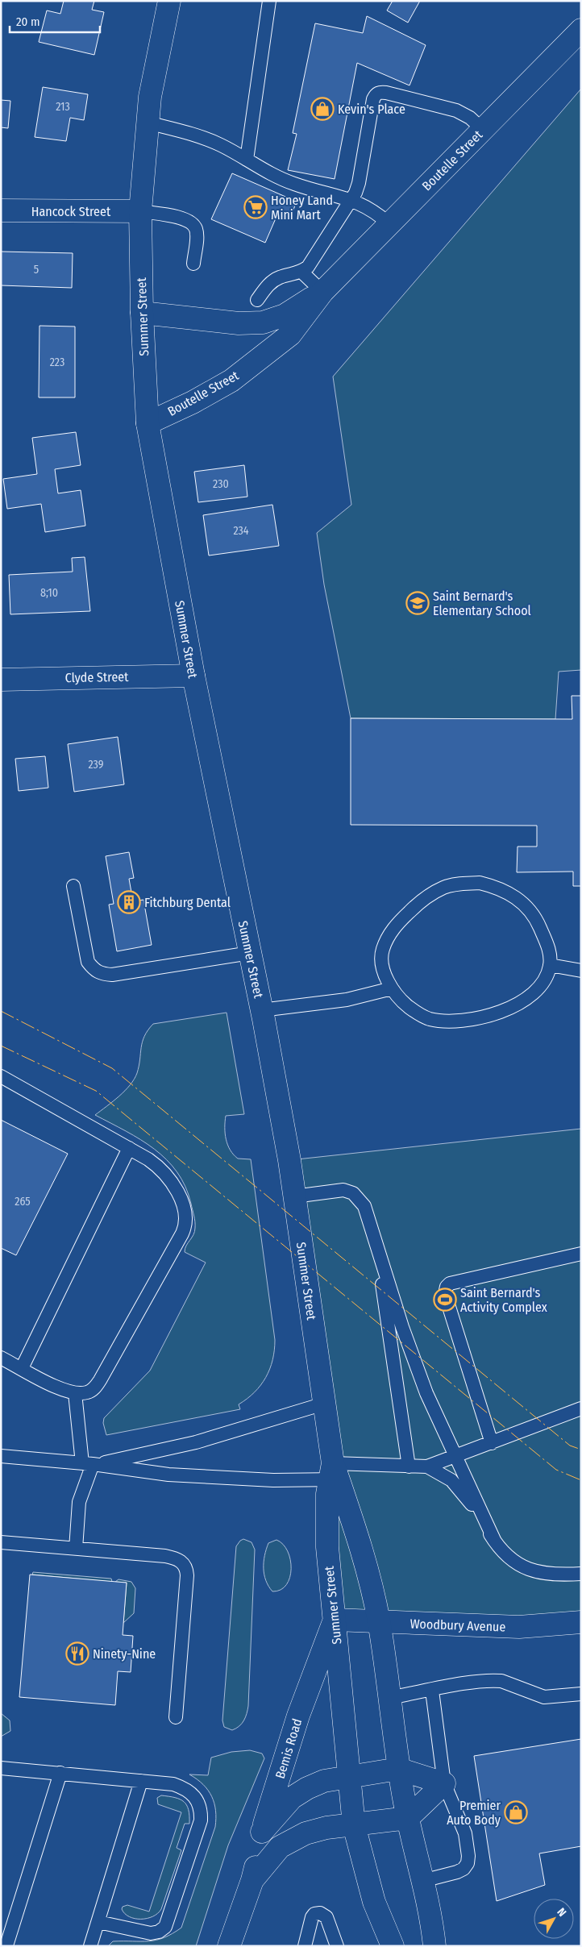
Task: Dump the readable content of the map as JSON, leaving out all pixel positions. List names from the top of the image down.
{
  "streets": {
    "main road": [
      "Boutelle Street",
      "Hancock Street",
      "Summer Street",
      "Clyde Street",
      "Woodbury Avenue",
      "Bemis Road"
    ]
  },
  "crossings": [
    ["Boutelle Street", "Summer Street"],
    ["Hancock Street", "Summer Street"],
    ["Summer Street", "Clyde Street"],
    ["Summer Street", "Woodbury Avenue"],
    ["Summer Street", "Bemis Road"],
    ["Woodbury Avenue", "Bemis Road"]
  ],
  "places": {
    "shop": ["Kevin's Place", "Premier Auto Body"],
    "supermarket": ["Honey Land Mini Mart"],
    "school or university": ["Saint Bernard's Elementary School"],
    "building": ["Fitchburg Dental"],
    "sports": ["Saint Bernard's Activity Complex"],
    "restaurant": ["Ninety-Nine"]
  },
  "house_numbers": [
    "213",
    "5",
    "223",
    "230",
    "234",
    "8;10",
    "239",
    "265"
  ],
  "scale_bar": "20 m",
  "north": "top right"
}
